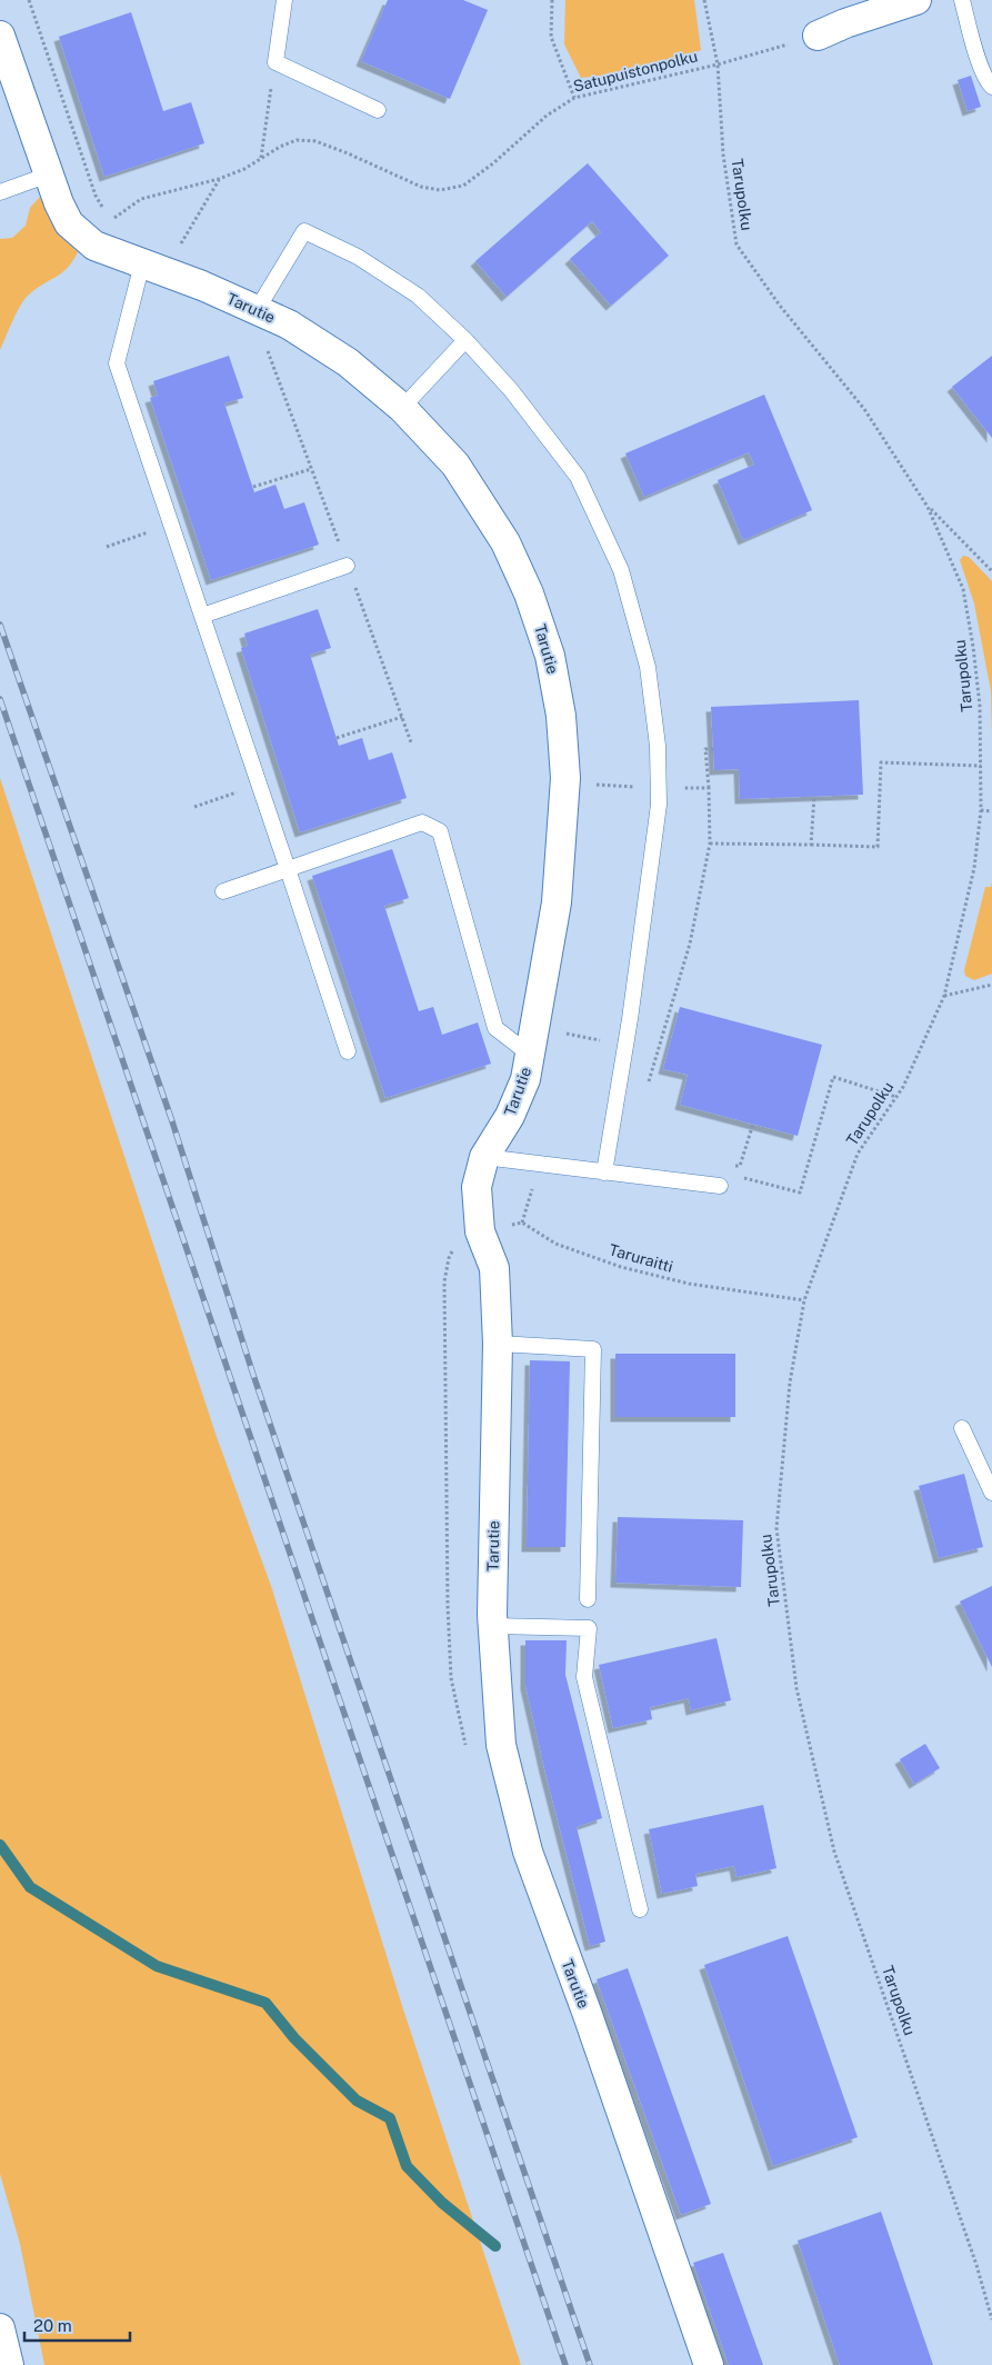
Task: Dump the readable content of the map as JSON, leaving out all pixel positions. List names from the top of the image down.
{
  "streets": {
    "street": ["Tarutie"],
    "path": ["Satupuistonpolku", "Tarupolku", "Taruraitti"]
  },
  "crossings": [
    ["Satupuistonpolku", "Tarupolku"],
    ["Satupuistonpolku", "Tarutie"],
    ["Tarupolku", "Taruraitti"]
  ],
  "scale_bar": "20 m"
}
